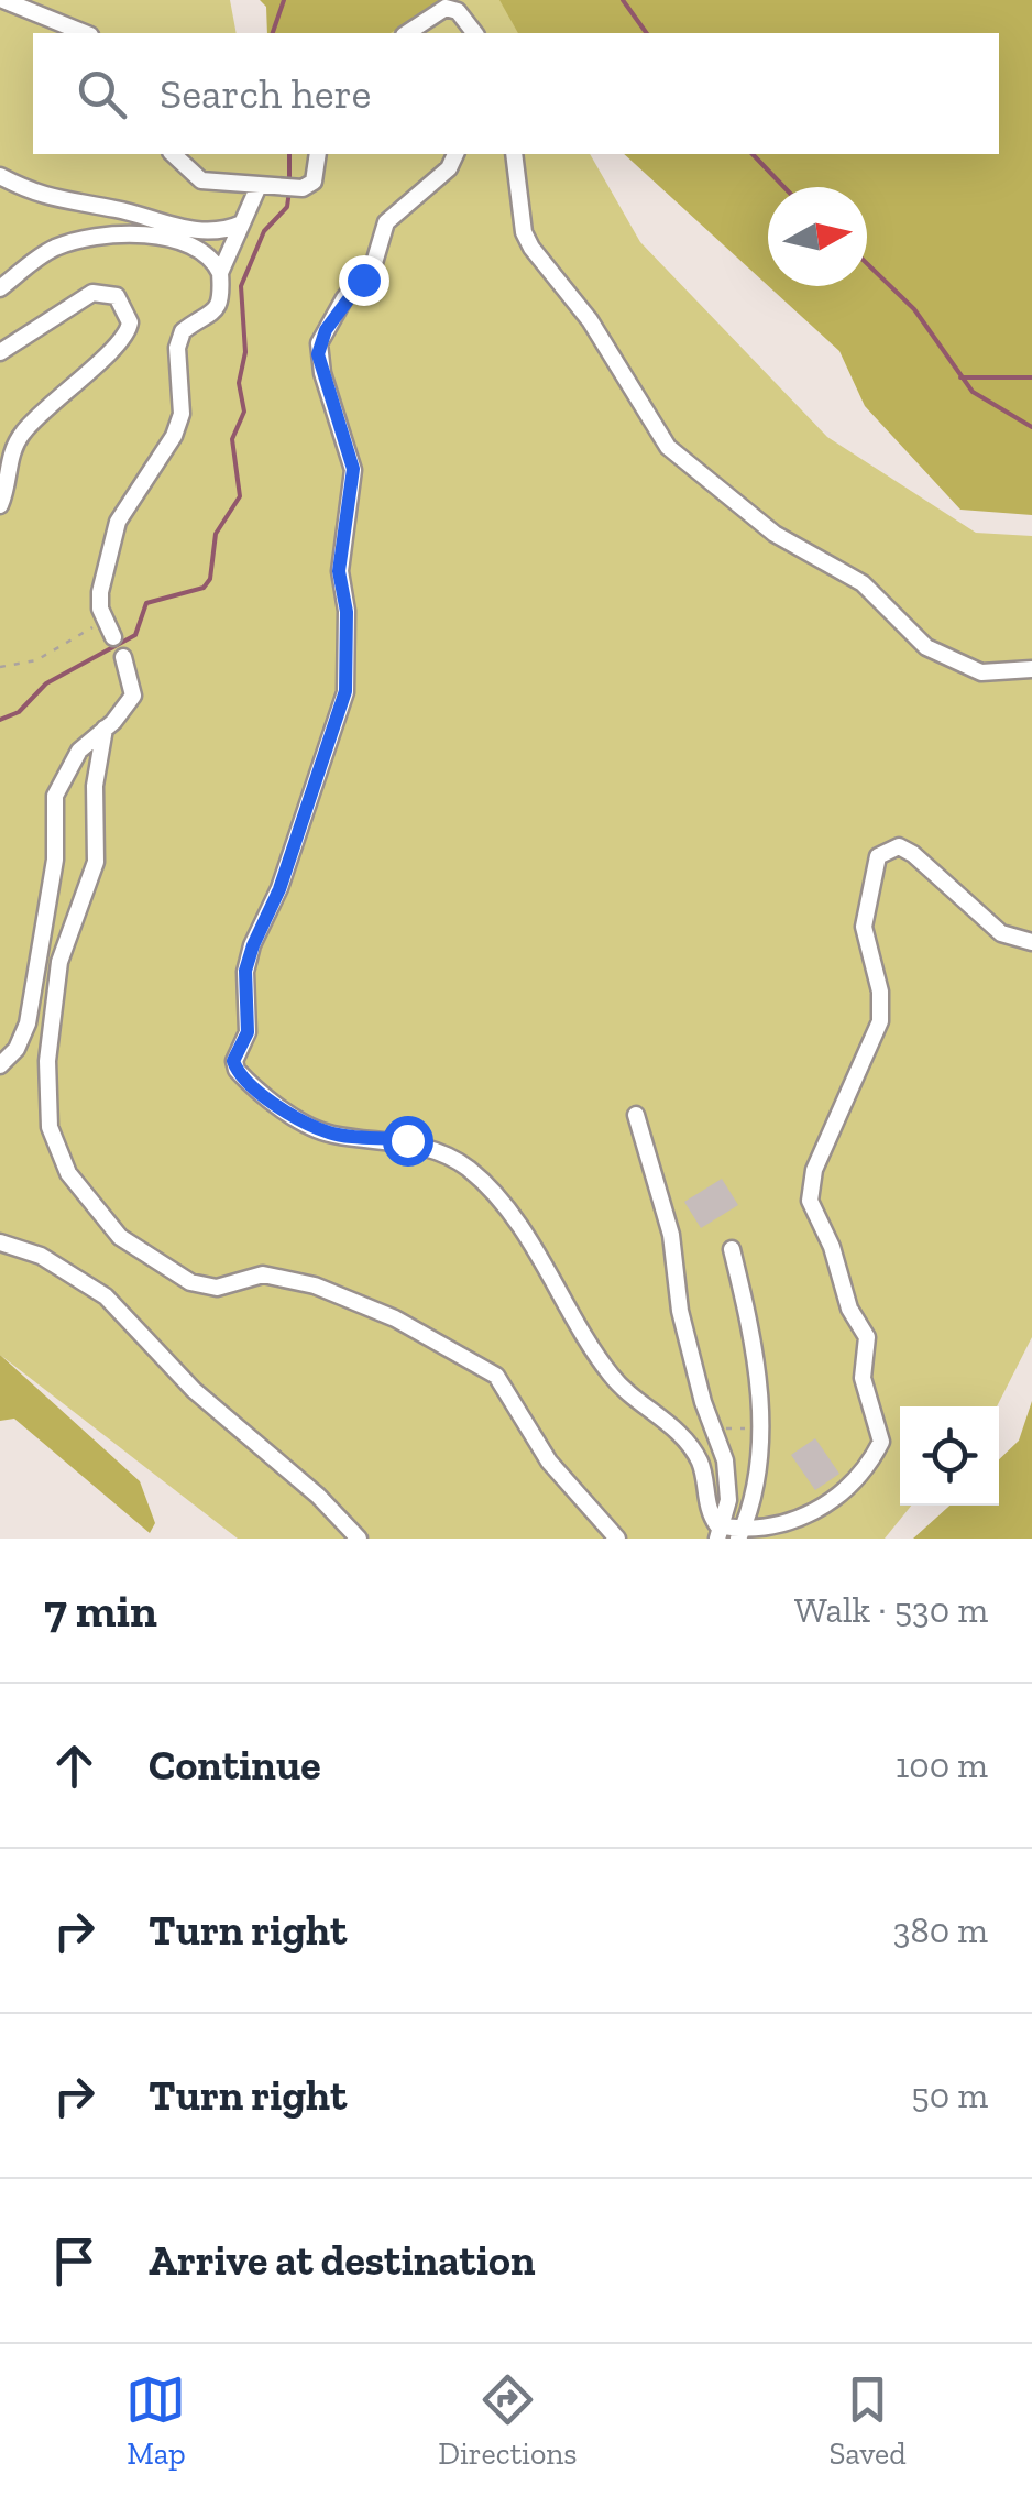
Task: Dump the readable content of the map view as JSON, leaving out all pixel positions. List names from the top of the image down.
{
  "north": "right",
  "page": {
    "search": "Search here",
    "heading": ["7 min", "Walk · 530 m"],
    "list": [
      ["Continue", "100 m"],
      ["Turn right", "380 m"],
      ["Turn right", "50 m"],
      "Arrive at destination"
    ],
    "nav": ["Map", "Directions", "Saved"]
  }
}
